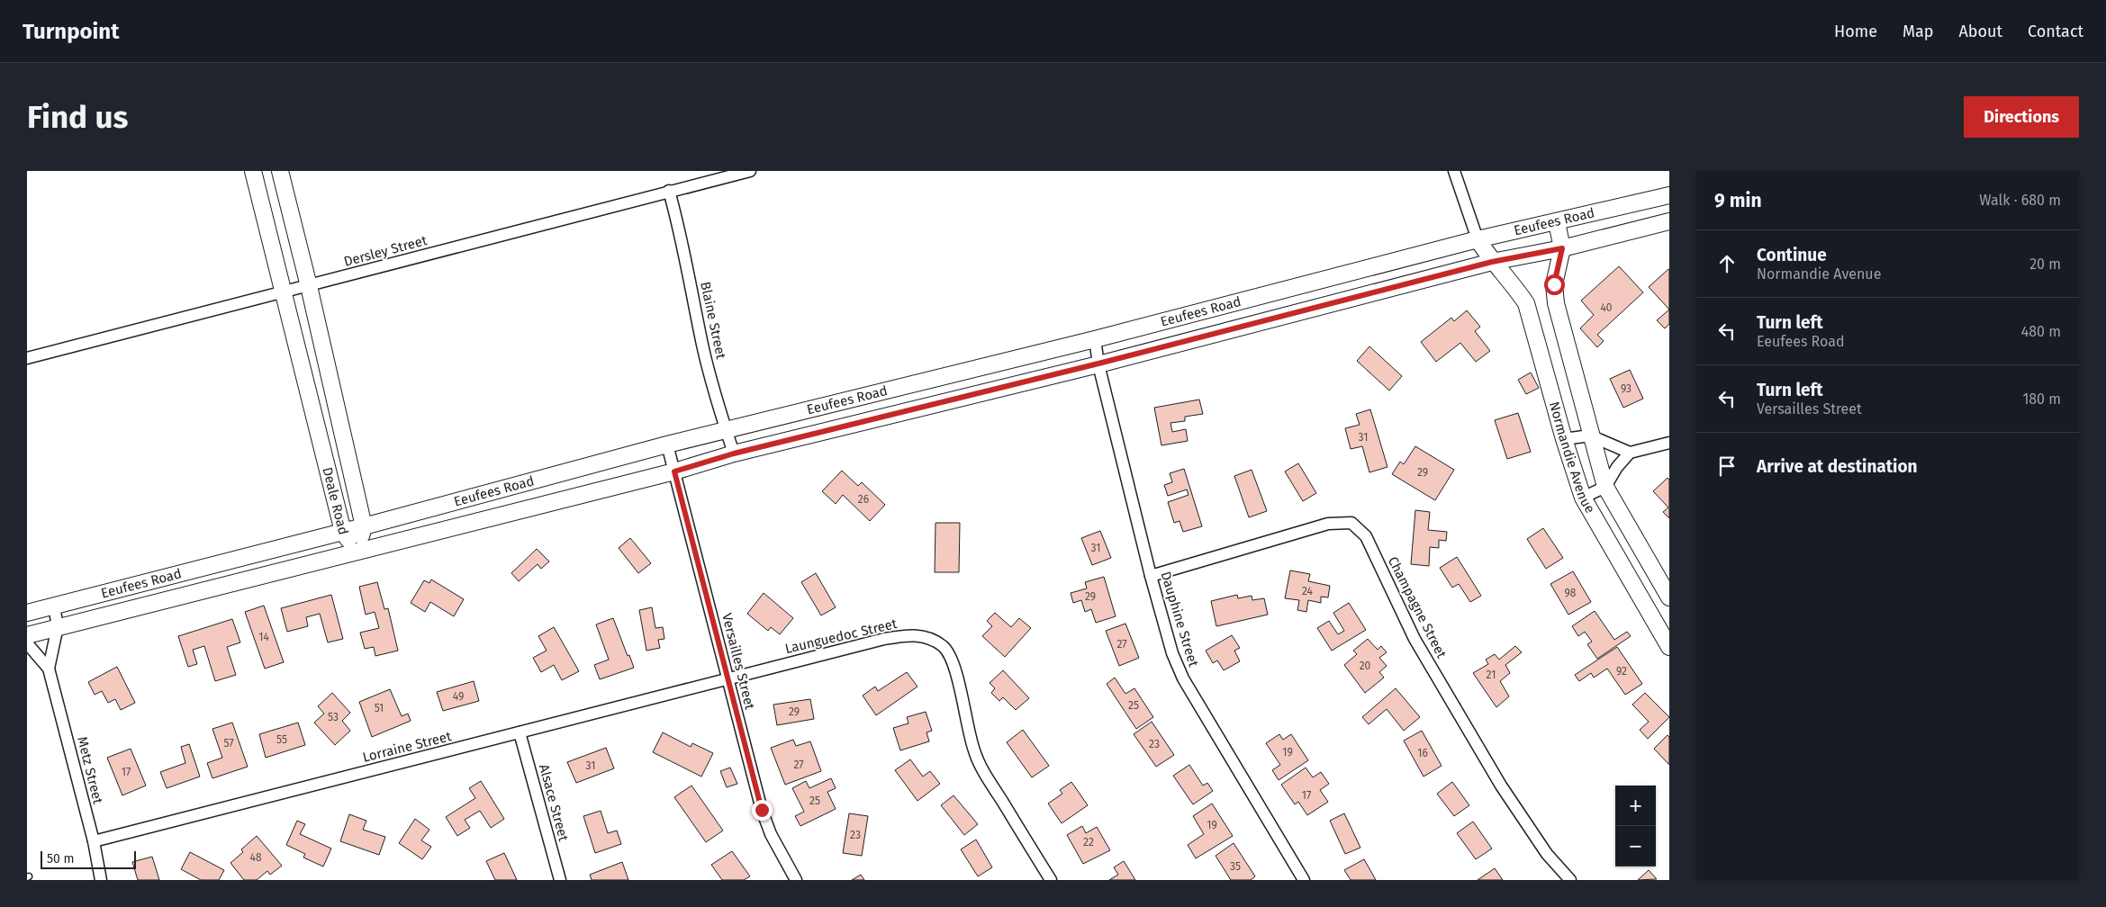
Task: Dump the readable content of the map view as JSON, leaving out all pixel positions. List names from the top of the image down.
{
  "streets": {
    "main road": ["Eeufees Road", "Normandie Avenue", "Deale Road"],
    "street": [
      "Dersley Street",
      "Blaine Street",
      "Champagne Street",
      "Dauphine Street",
      "Launguedoc Street",
      "Versailles Street",
      "Lorraine Street",
      "Metz Street",
      "Alsace Street"
    ]
  },
  "crossings": [
    ["Eeufees Road", "Blaine Street"],
    ["Eeufees Road", "Normandie Avenue"],
    ["Eeufees Road", "Deale Road"],
    ["Eeufees Road", "Dauphine Street"],
    ["Eeufees Road", "Versailles Street"],
    ["Eeufees Road", "Metz Street"],
    ["Dersley Street", "Blaine Street"],
    ["Dersley Street", "Deale Road"],
    ["Champagne Street", "Dauphine Street"],
    ["Launguedoc Street", "Versailles Street"],
    ["Launguedoc Street", "Lorraine Street"],
    ["Versailles Street", "Lorraine Street"],
    ["Lorraine Street", "Metz Street"],
    ["Lorraine Street", "Alsace Street"]
  ],
  "house_numbers": [
    "40",
    "93",
    "31",
    "29",
    "26",
    "31",
    "24",
    "98",
    "29",
    "14",
    "27",
    "20",
    "92",
    "21",
    "49",
    "25",
    "51",
    "29",
    "53",
    "55",
    "57",
    "23",
    "19",
    "16",
    "27",
    "31",
    "17",
    "17",
    "25",
    "19",
    "23",
    "22",
    "48",
    "35"
  ],
  "scale_bar": "50 m",
  "page": {
    "header": "Turnpoint",
    "nav": [
      "Home",
      "Map",
      "About",
      "Contact"
    ],
    "buttons": "Directions",
    "title": "Find us",
    "heading": ["9 min", "Walk · 680 m"],
    "list": [
      ["Continue", "Normandie Avenue", "20 m"],
      ["Turn left", "Eeufees Road", "480 m"],
      ["Turn left", "Versailles Street", "180 m"],
      "Arrive at destination"
    ],
    "map_buttons": ["+", "−"],
    "scale": "50 m"
  }
}
